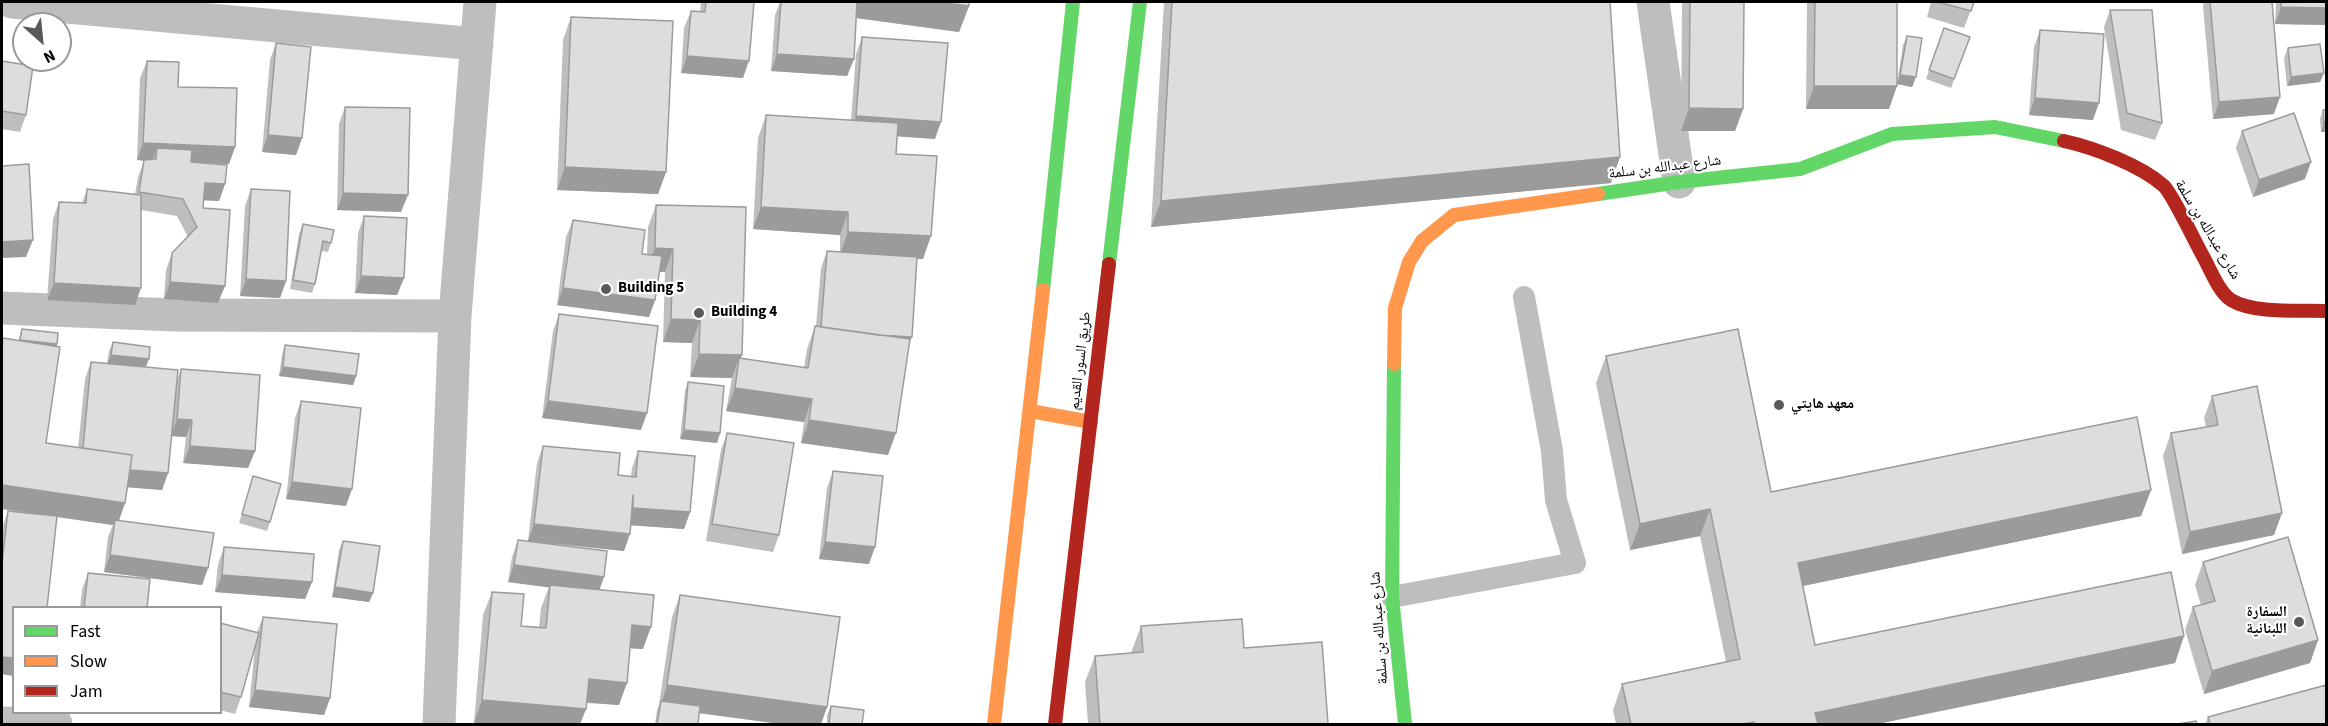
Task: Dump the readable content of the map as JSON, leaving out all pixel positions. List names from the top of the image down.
{
  "streets": {
    "main road": ["شارع عبدالله بن سلمة", "طريق السور القديم"]
  },
  "places": [
    "Building 5",
    "Building 4",
    "معهد هايتي",
    "السفارة اللبنانية"
  ],
  "legend": ["Fast", "Slow", "Jam"],
  "north": "bottom right"
}
